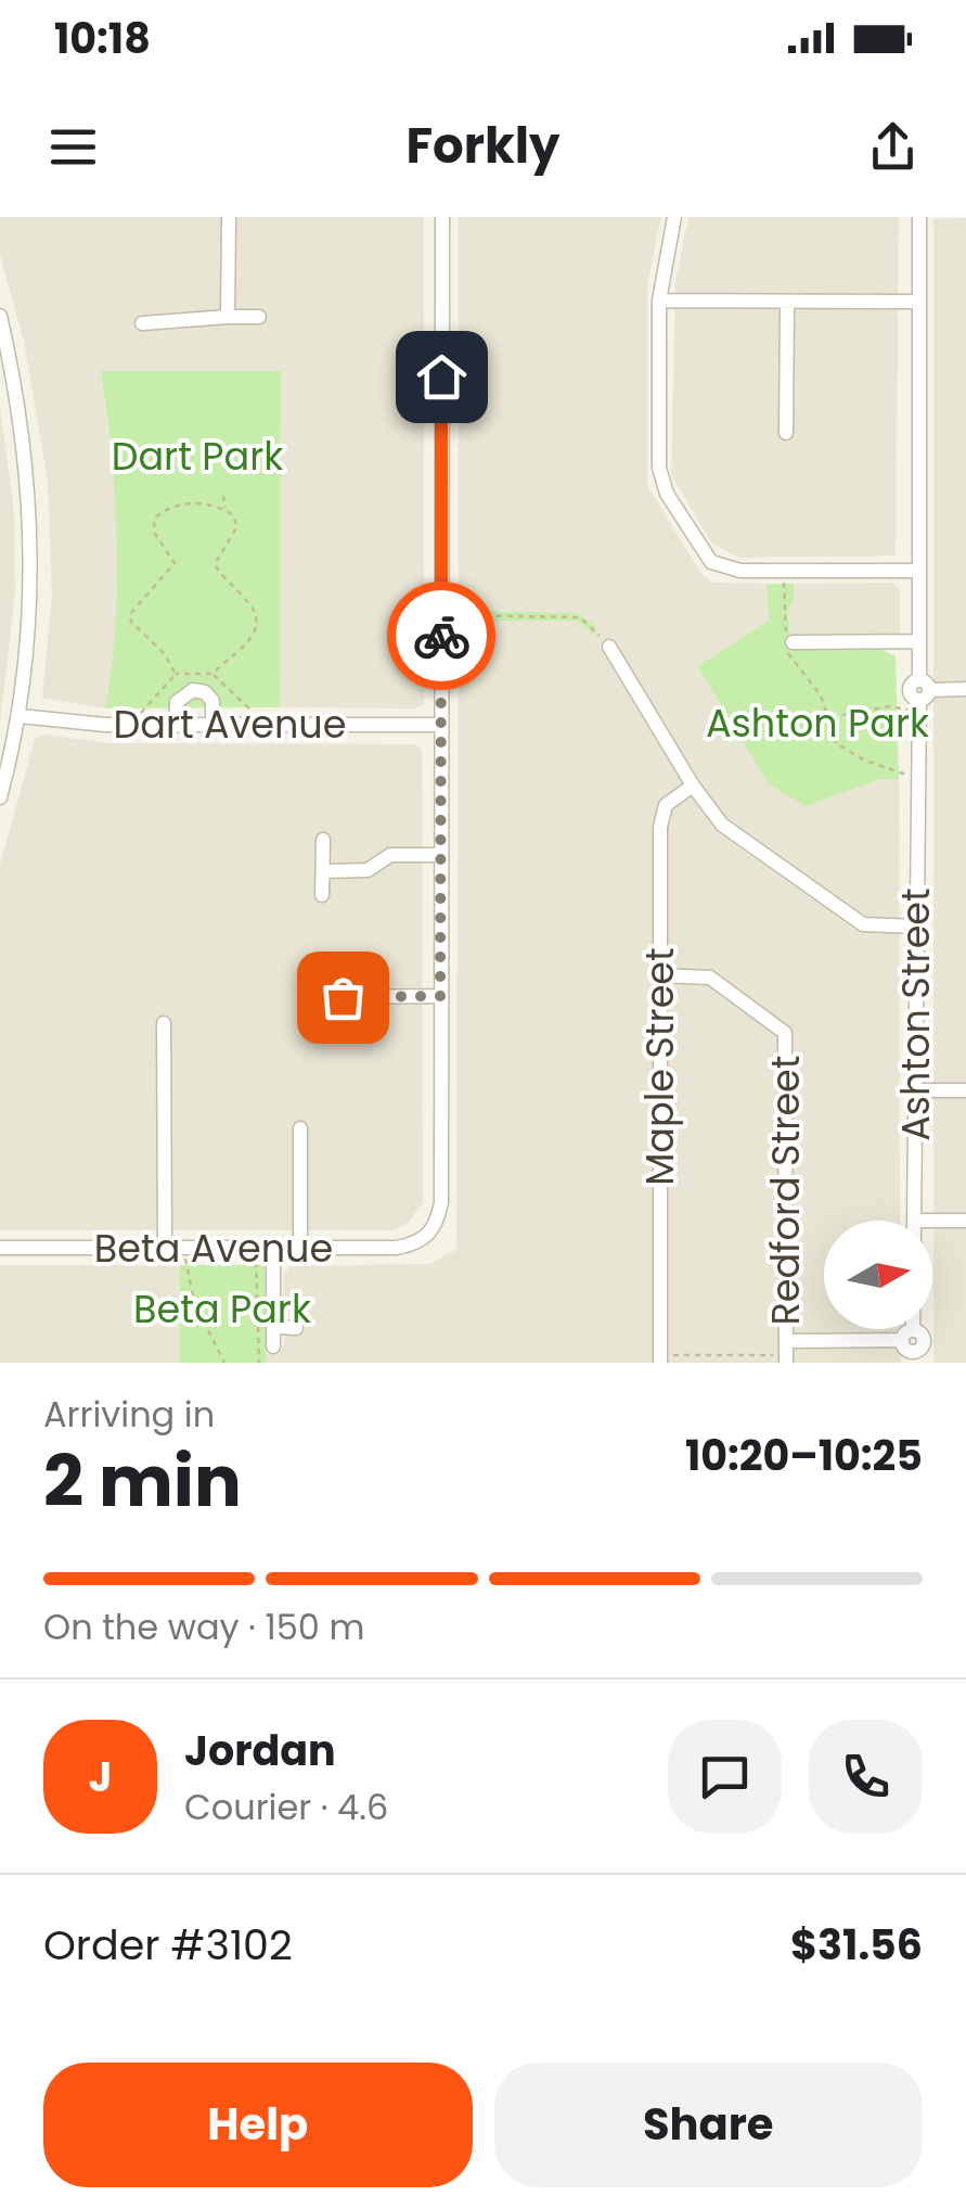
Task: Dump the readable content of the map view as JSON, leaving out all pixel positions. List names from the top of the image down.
{
  "streets": {
    "street": [
      "Dart Avenue",
      "Ashton Street",
      "Maple Street",
      "Redford Street",
      "Beta Avenue"
    ]
  },
  "crossings": [
    ["Maple Street", "Redford Street"]
  ],
  "parks": ["Dart Park", "Ashton Park", "Beta Park"],
  "north": "right",
  "page": {
    "status": "10:18",
    "header": "Forkly",
    "heading": ["2 min", "Arriving in", "10:20–10:25"],
    "panel": [
      "Jordan",
      "Courier · 4.6",
      "Order #3102",
      "$31.56"
    ],
    "bar": "On the way · 150 m",
    "round": "J",
    "buttons": ["Help", "Share"]
  }
}
